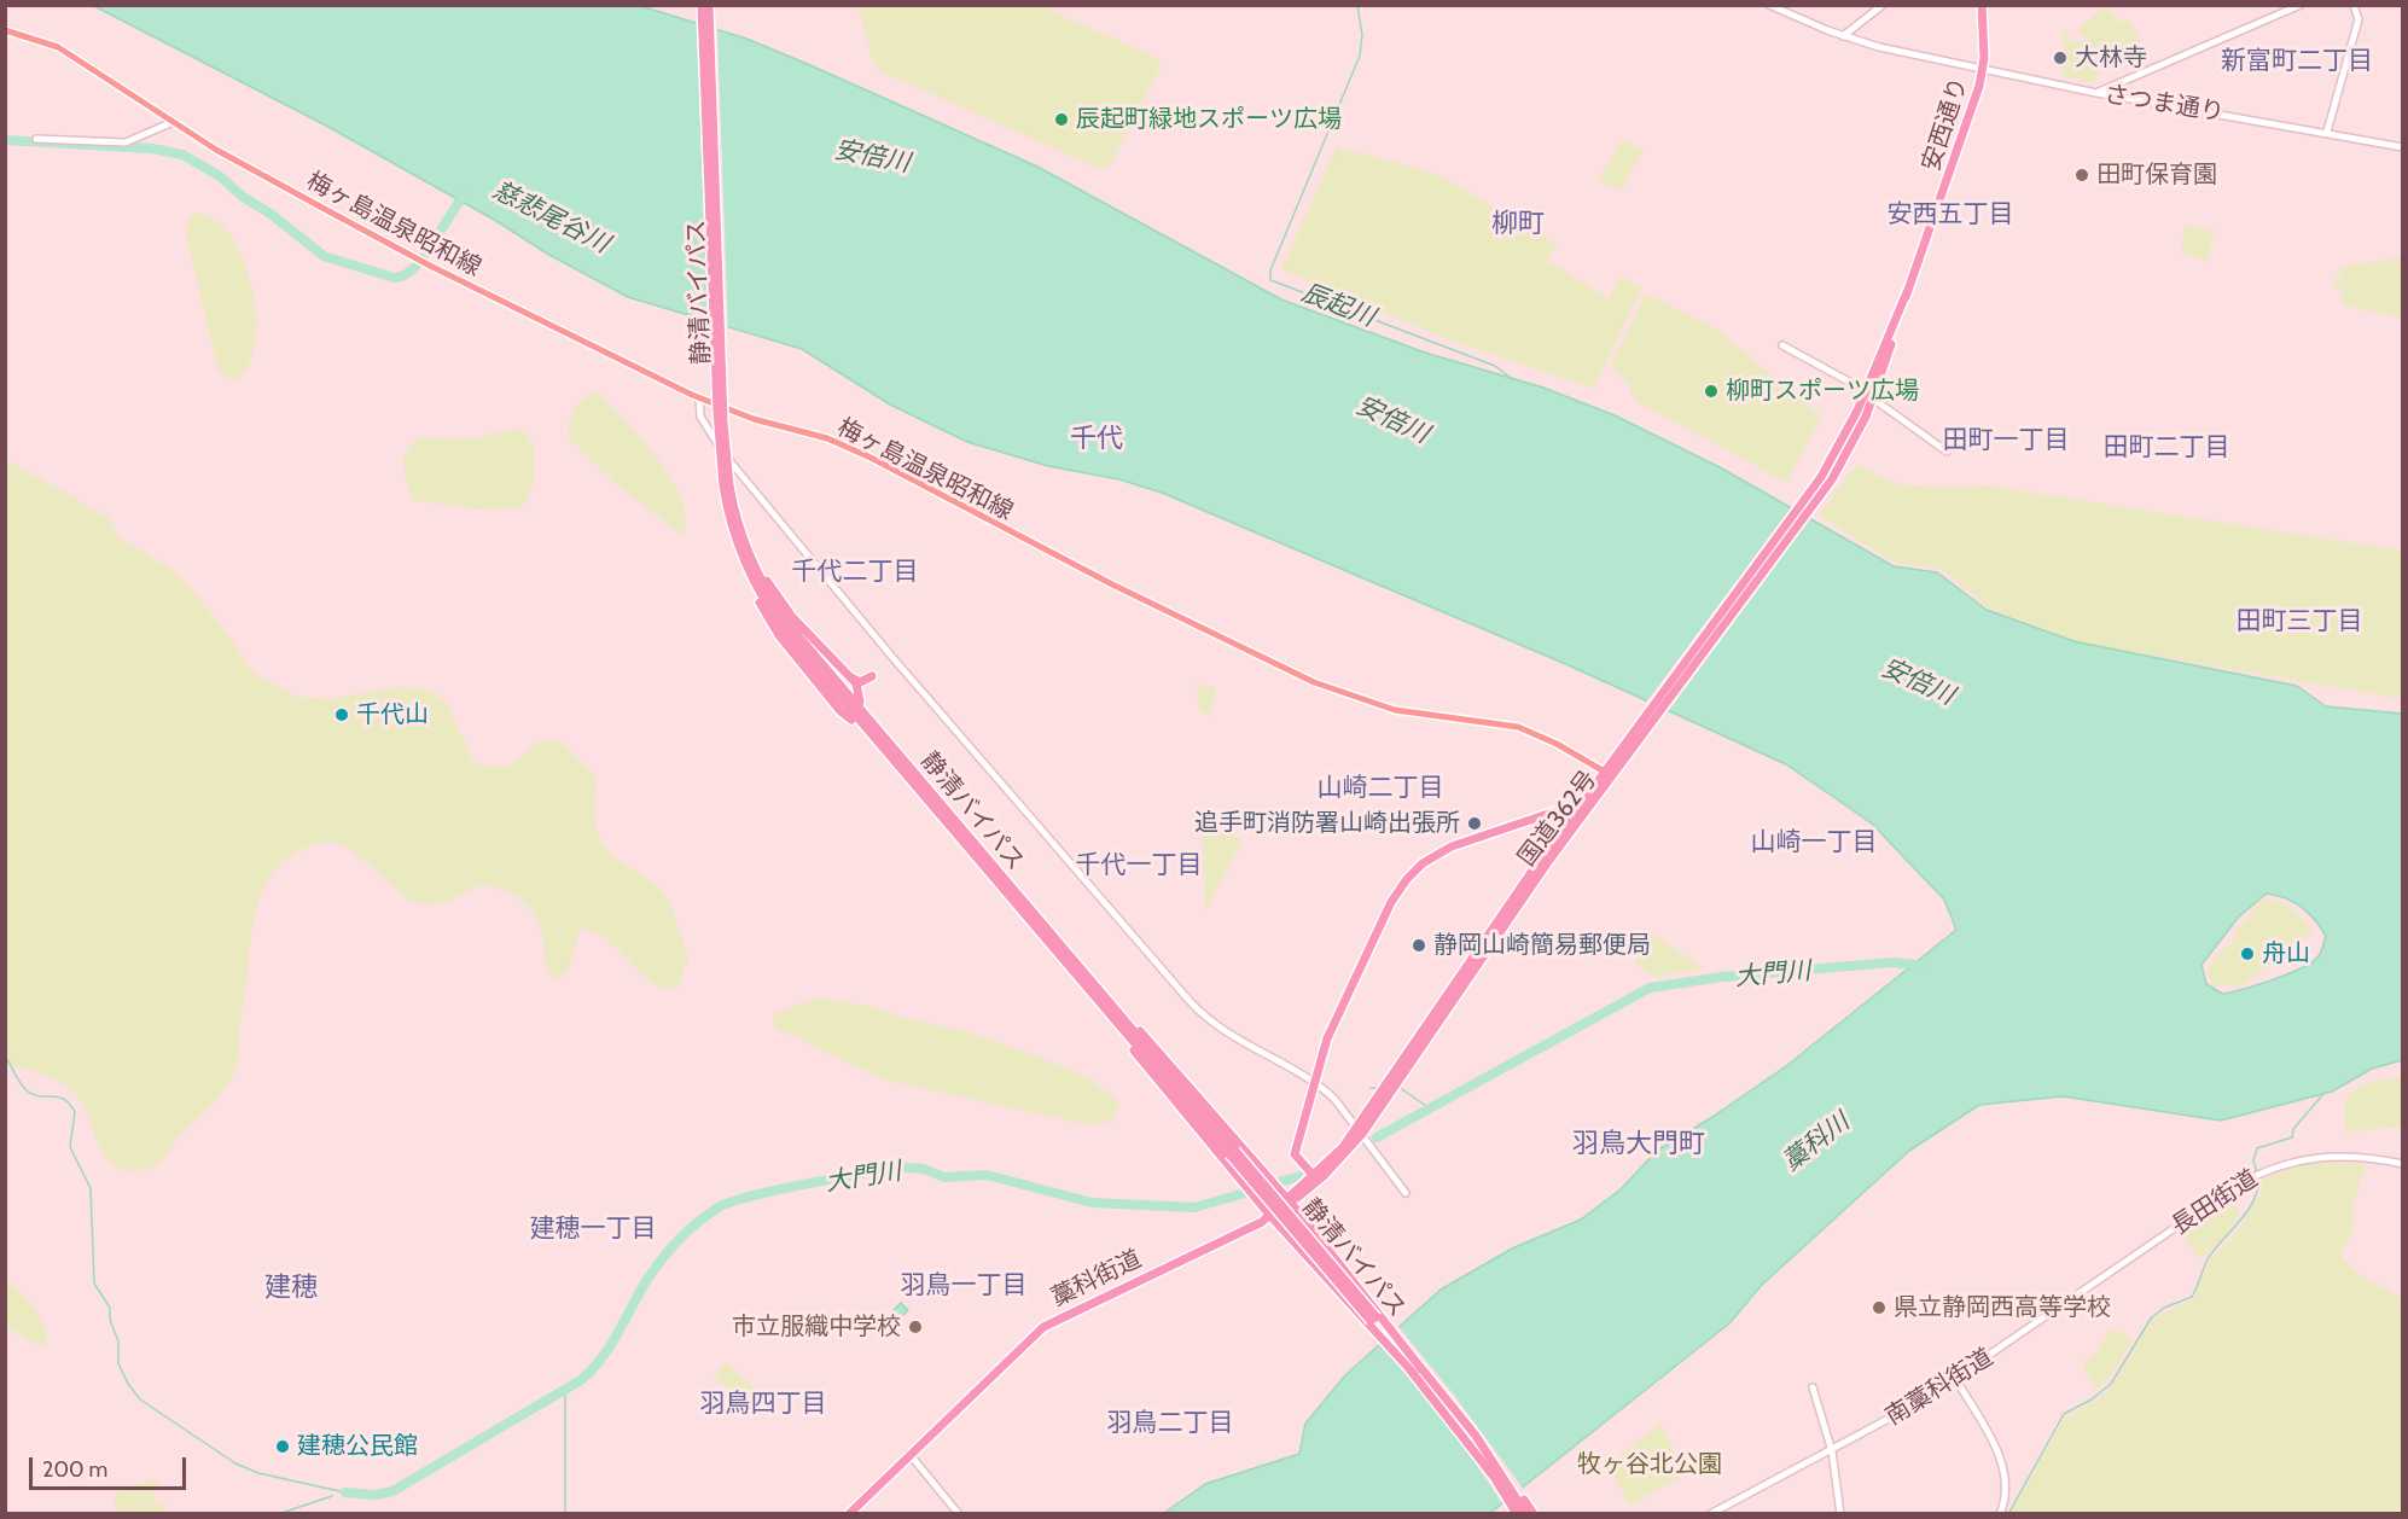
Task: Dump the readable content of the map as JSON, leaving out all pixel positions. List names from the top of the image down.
{
  "streets": {
    "highway": [
      "安西通り",
      "静清バイパス",
      "国道362号",
      "藁科街道"
    ],
    "main road": ["梅ヶ島温泉昭和線"],
    "street": ["さつま通り", "長田街道", "南藁科街道"]
  },
  "crossings": [
    ["さつま通り", "安西通り"],
    ["安西通り", "国道362号"],
    ["梅ヶ島温泉昭和線", "国道362号"],
    ["国道362号", "藁科街道"],
    ["長田街道", "南藁科街道"]
  ],
  "districts": [
    "新富町二丁目",
    "安西五丁目",
    "柳町",
    "千代",
    "田町一丁目",
    "田町二丁目",
    "千代二丁目",
    "田町三丁目",
    "山崎二丁目",
    "山崎一丁目",
    "千代一丁目",
    "羽鳥大門町",
    "建穂一丁目",
    "羽鳥一丁目",
    "建穂",
    "羽鳥四丁目",
    "羽鳥二丁目"
  ],
  "water": [
    "安倍川",
    "慈悲尾谷川",
    "辰起川",
    "大門川",
    "藁科川"
  ],
  "parks": ["牧ヶ谷北公園"],
  "places": [
    "大林寺",
    "辰起町緑地スポーツ広場",
    "田町保育園",
    "柳町スポーツ広場",
    "千代山",
    "追手町消防署山崎出張所",
    "静岡山崎簡易郵便局",
    "舟山",
    "県立静岡西高等学校",
    "市立服織中学校",
    "建穂公民館"
  ],
  "scale_bar": "200 m"
}
